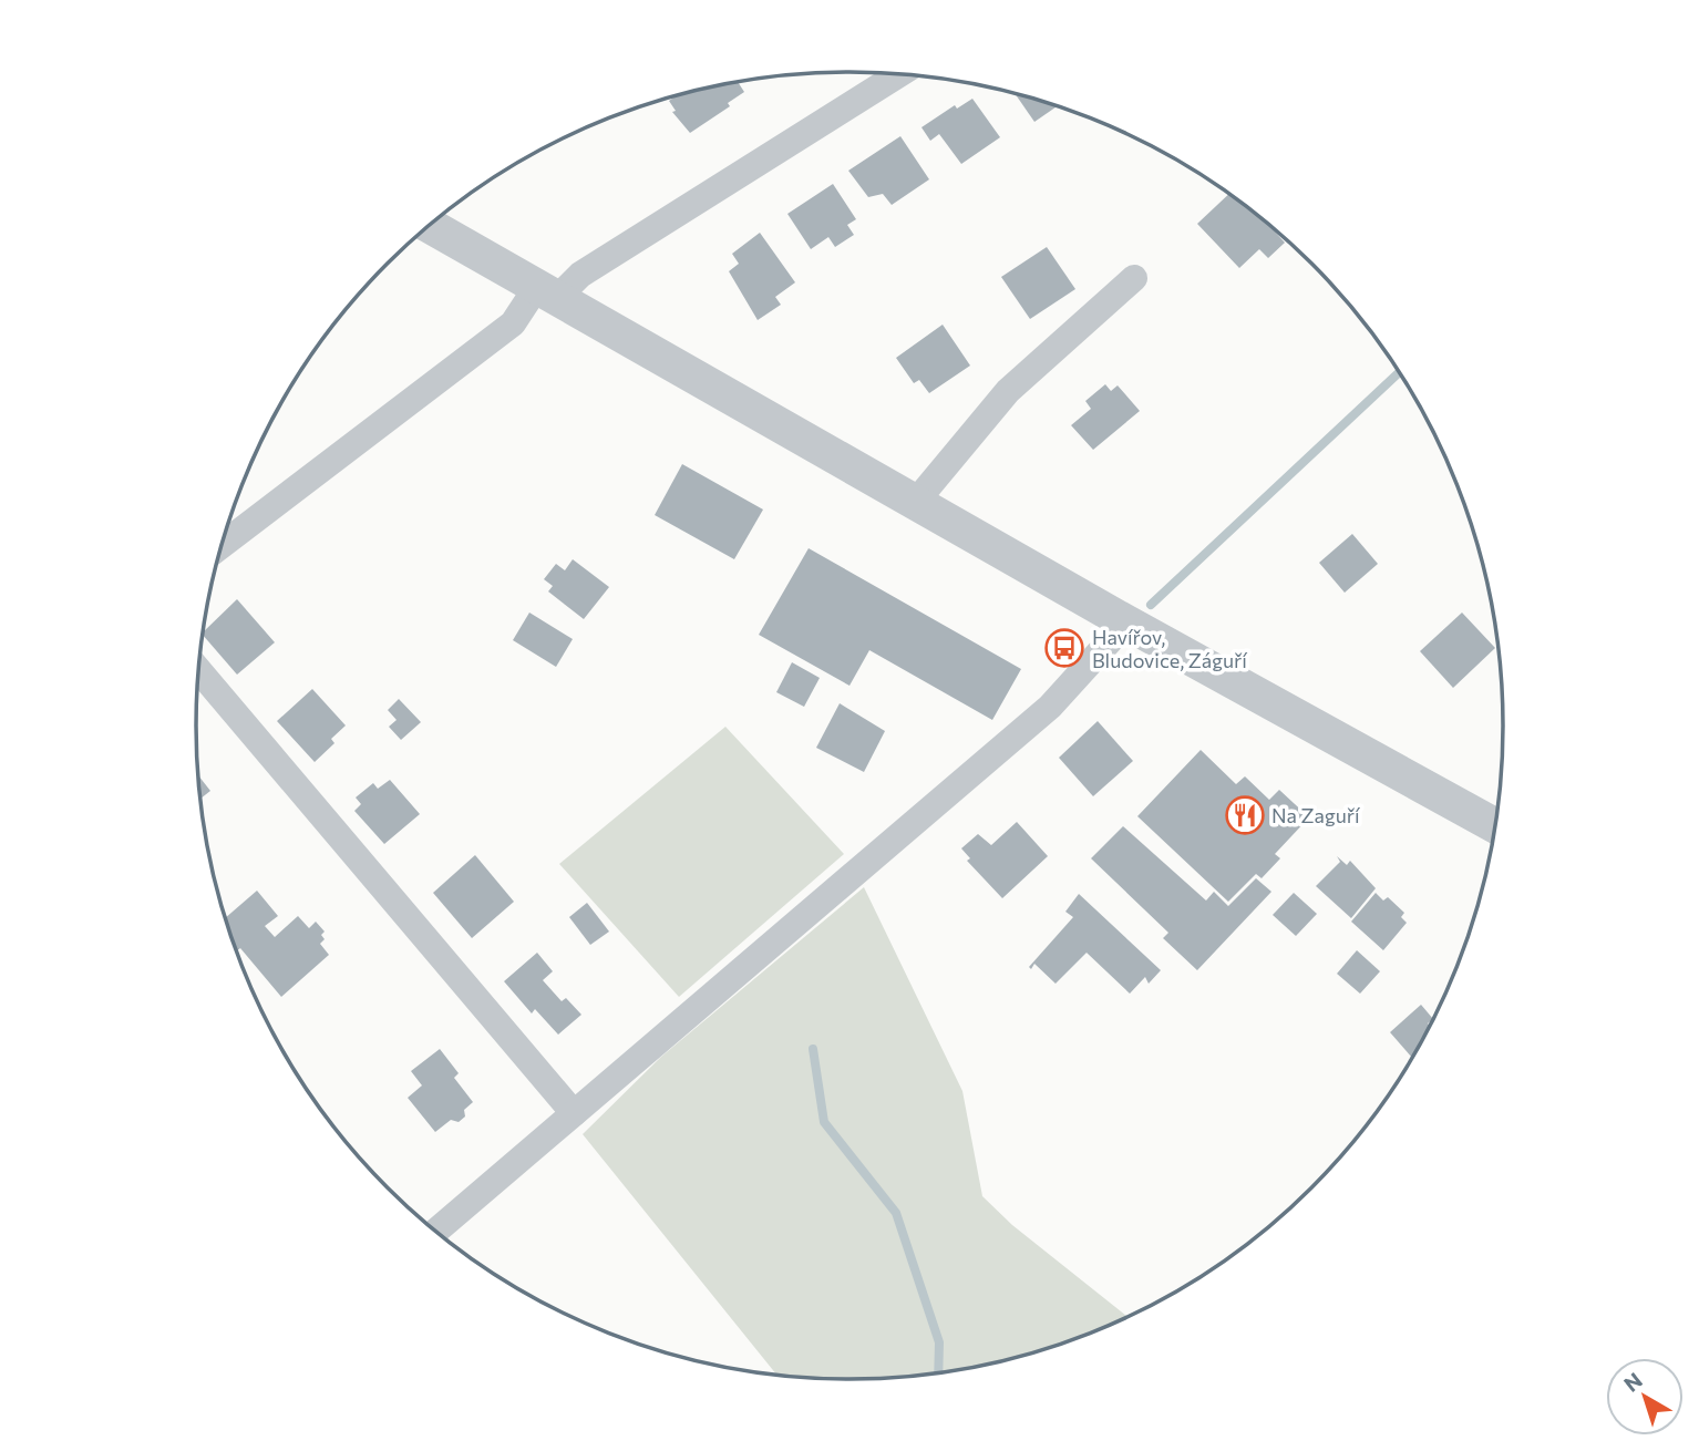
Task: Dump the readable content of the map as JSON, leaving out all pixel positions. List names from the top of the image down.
{
  "places": {
    "bus stop": ["Havířov, Bludovice, Záguří"],
    "restaurant": ["Na Zaguří"]
  },
  "north": "top left"
}
